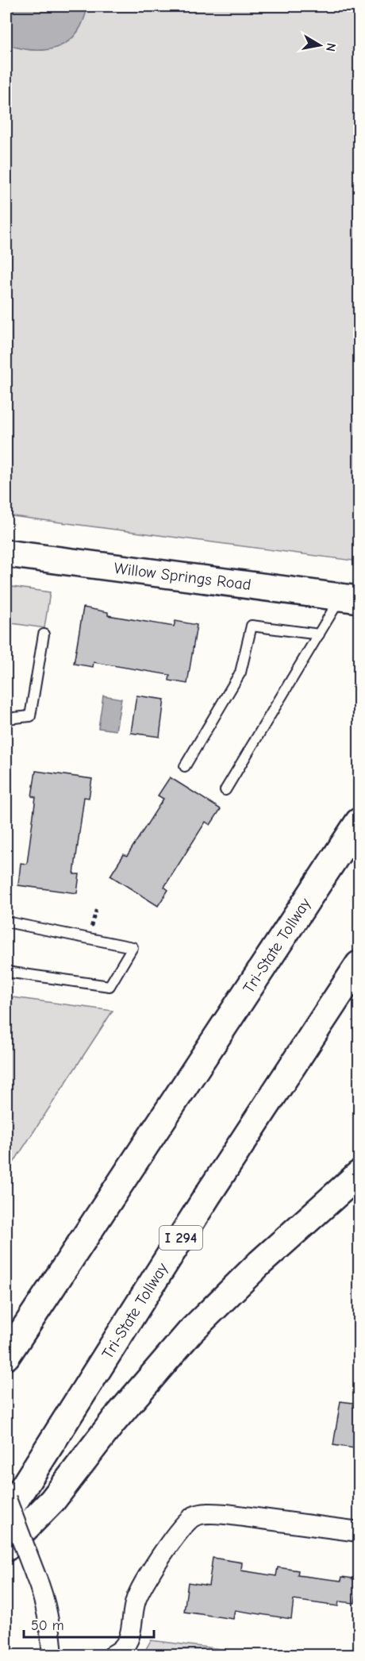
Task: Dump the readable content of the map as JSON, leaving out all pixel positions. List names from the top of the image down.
{
  "streets": {
    "main road": ["Willow Springs Road", "Tri-State Tollway", "I 294"]
  },
  "scale_bar": "50 m",
  "north": "right"
}
